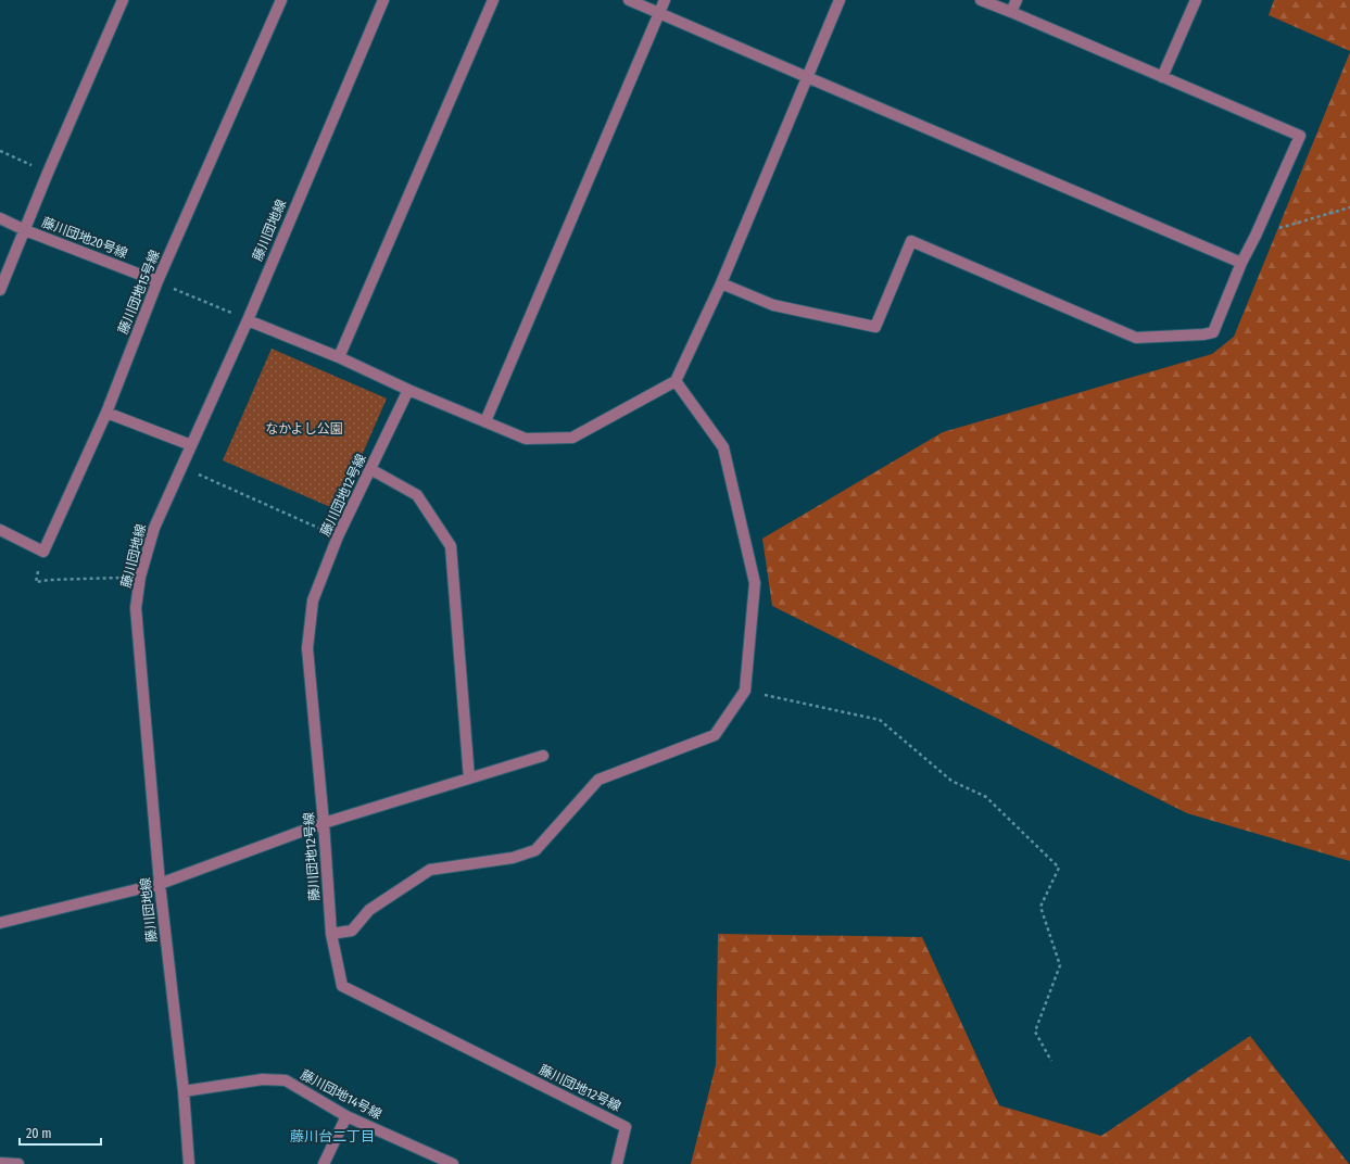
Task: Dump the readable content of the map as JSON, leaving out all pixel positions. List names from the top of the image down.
{
  "streets": {
    "street": [
      "藤川団地線",
      "藤川団地20号線",
      "藤川団地15号線",
      "藤川団地12号線",
      "藤川団地14号線"
    ]
  },
  "crossings": [
    ["藤川団地線", "藤川団地14号線"],
    ["藤川団地20号線", "藤川団地15号線"]
  ],
  "districts": ["藤川台二丁目"],
  "parks": ["なかよし公園"],
  "scale_bar": "20 m"
}
